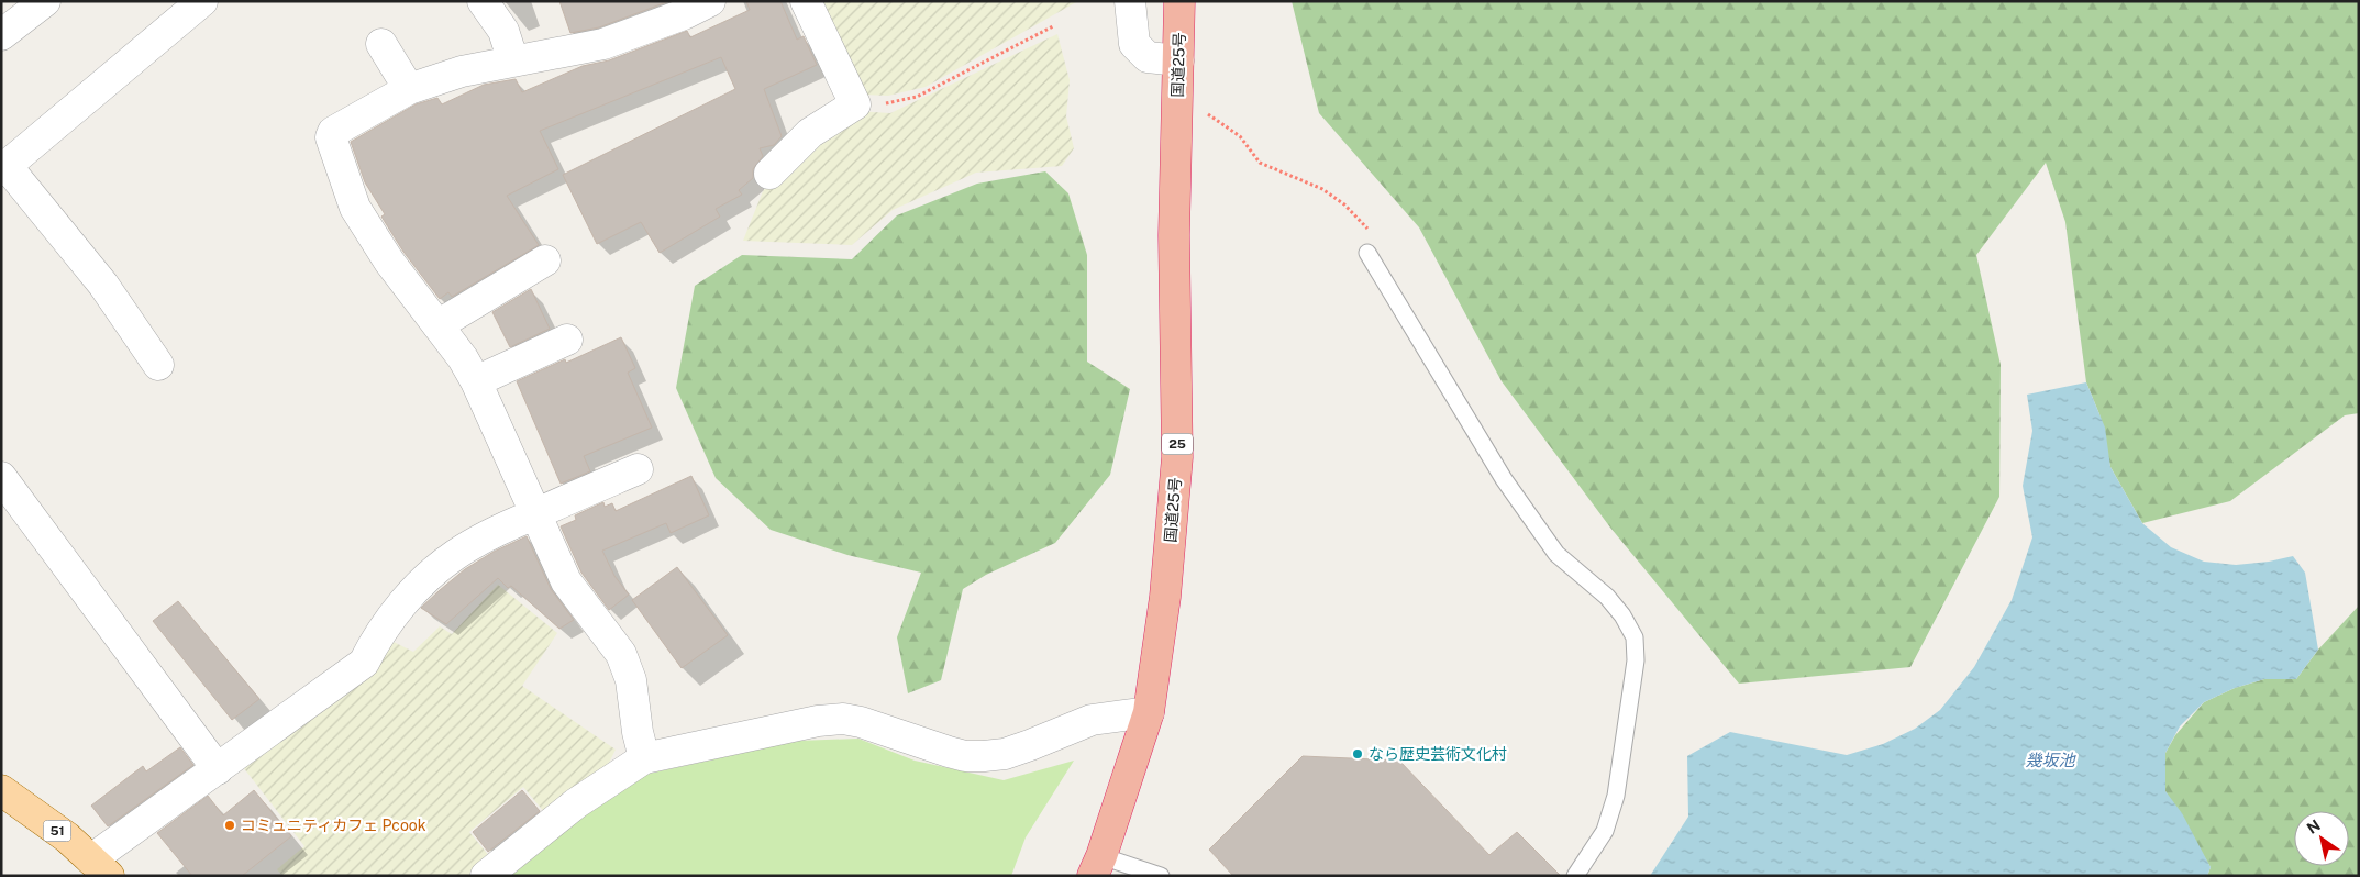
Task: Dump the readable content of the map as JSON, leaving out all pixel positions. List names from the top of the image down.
{
  "streets": {
    "highway": ["国道25号", "25"],
    "main road": ["51"]
  },
  "water": ["幾坂池"],
  "places": ["なら歴史芸術文化村", "コミュニティカフェ Pcook"],
  "north": "top left"
}
